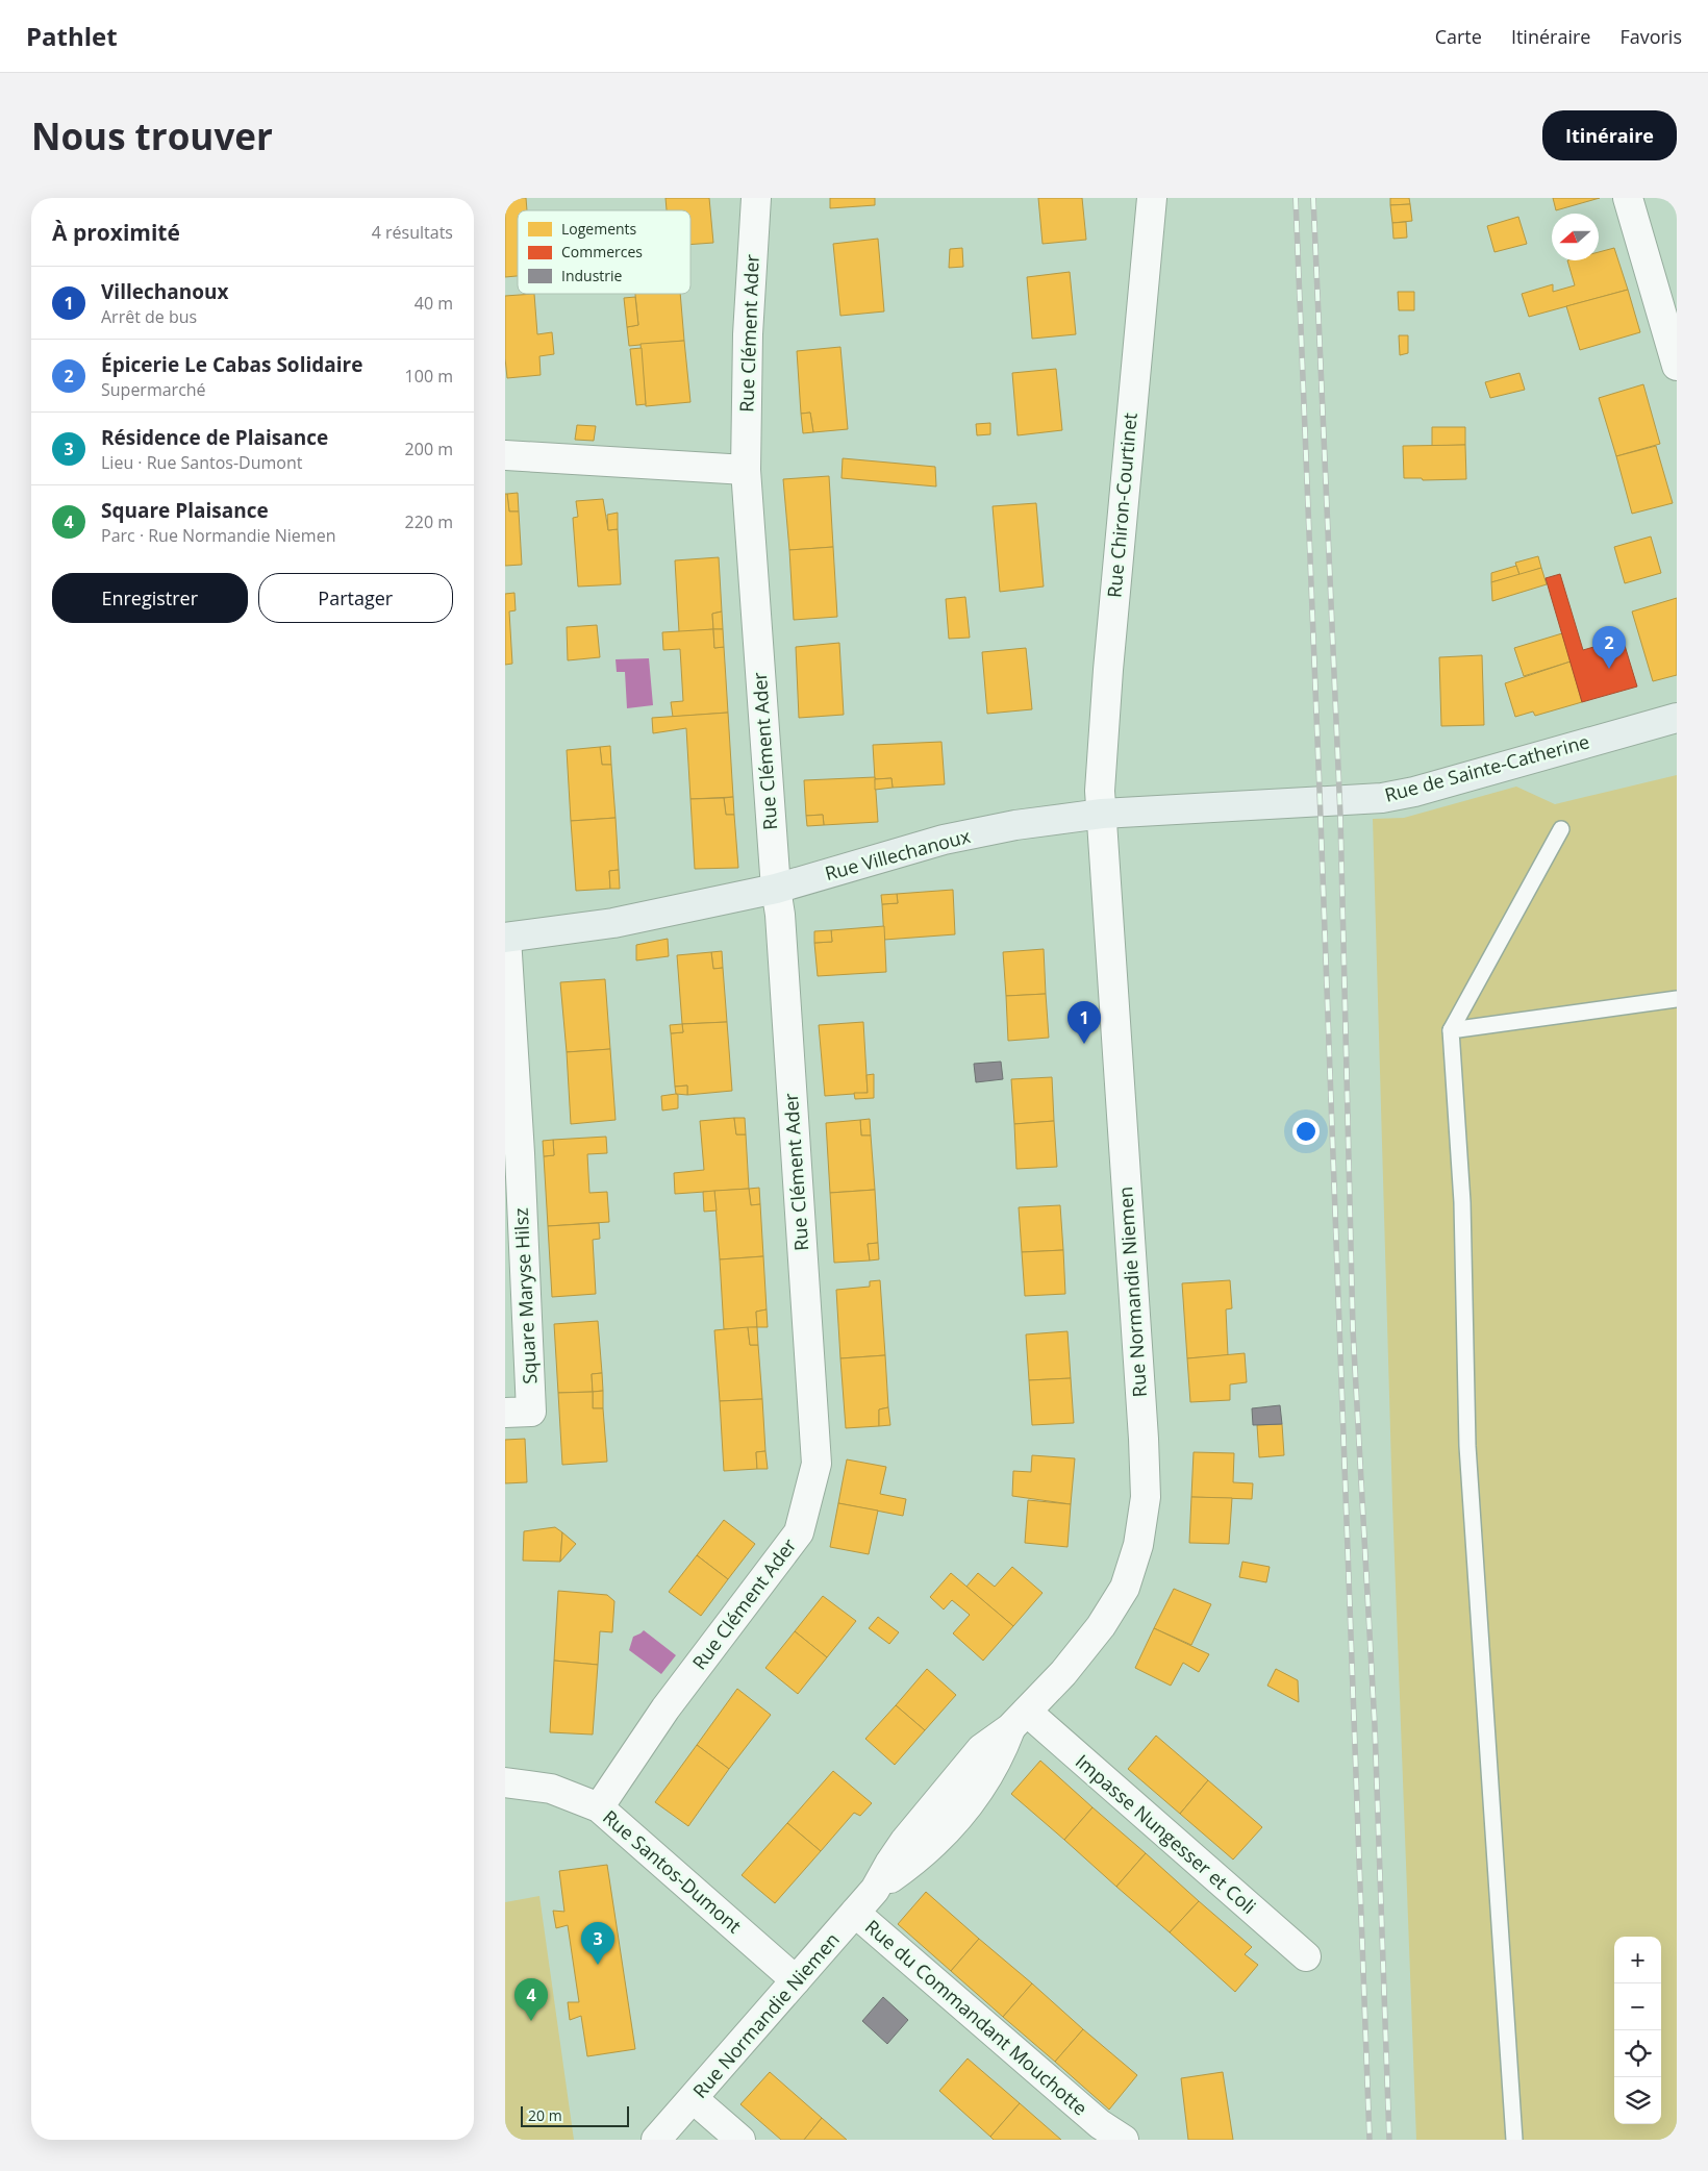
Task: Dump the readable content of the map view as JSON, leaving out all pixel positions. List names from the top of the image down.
{
  "streets": {
    "street": [
      "Rue Clément Ader",
      "Rue Chiron-Courtinet",
      "Rue de Sainte-Catherine",
      "Rue Villechanoux",
      "Rue Normandie Niemen",
      "Square Maryse Hilsz",
      "Impasse Nungesser et Coli",
      "Rue Santos-Dumont",
      "Rue du Commandant Mouchotte"
    ]
  },
  "crossings": [
    ["Rue Clément Ader", "Rue Villechanoux"],
    ["Rue Clément Ader", "Rue Santos-Dumont"],
    ["Rue Chiron-Courtinet", "Rue Villechanoux"],
    ["Rue Chiron-Courtinet", "Rue Normandie Niemen"],
    ["Rue de Sainte-Catherine", "Rue Villechanoux"],
    ["Rue Villechanoux", "Rue Normandie Niemen"],
    ["Rue Villechanoux", "Square Maryse Hilsz"],
    ["Rue Normandie Niemen", "Impasse Nungesser et Coli"],
    ["Rue Normandie Niemen", "Rue Santos-Dumont"],
    ["Rue Normandie Niemen", "Rue du Commandant Mouchotte"]
  ],
  "legend": ["Logements", "Commerces", "Industrie"],
  "scale_bar": "20 m",
  "north": "left",
  "page": {
    "header": "Pathlet",
    "nav": ["Carte", "Itinéraire", "Favoris"],
    "buttons": [
      "Itinéraire",
      ["Enregistrer", "Partager"]
    ],
    "title": "Nous trouver",
    "heading": ["À proximité", "4 résultats"],
    "list": [
      {
        "mark": "1",
        "name": "Villechanoux",
        "note": "Arrêt de bus",
        "value": "40 m"
      },
      {
        "mark": "2",
        "name": "Épicerie Le Cabas Solidaire",
        "note": "Supermarché",
        "value": "100 m"
      },
      {
        "mark": "3",
        "name": "Résidence de Plaisance",
        "note": "Lieu · Rue Santos-Dumont",
        "value": "200 m"
      },
      {
        "mark": "4",
        "name": "Square Plaisance",
        "note": "Parc · Rue Normandie Niemen",
        "value": "220 m"
      }
    ],
    "pins": [
      "2",
      "1",
      "3",
      "4"
    ],
    "map_buttons": ["+", "−"],
    "scale": "20 m"
  }
}
